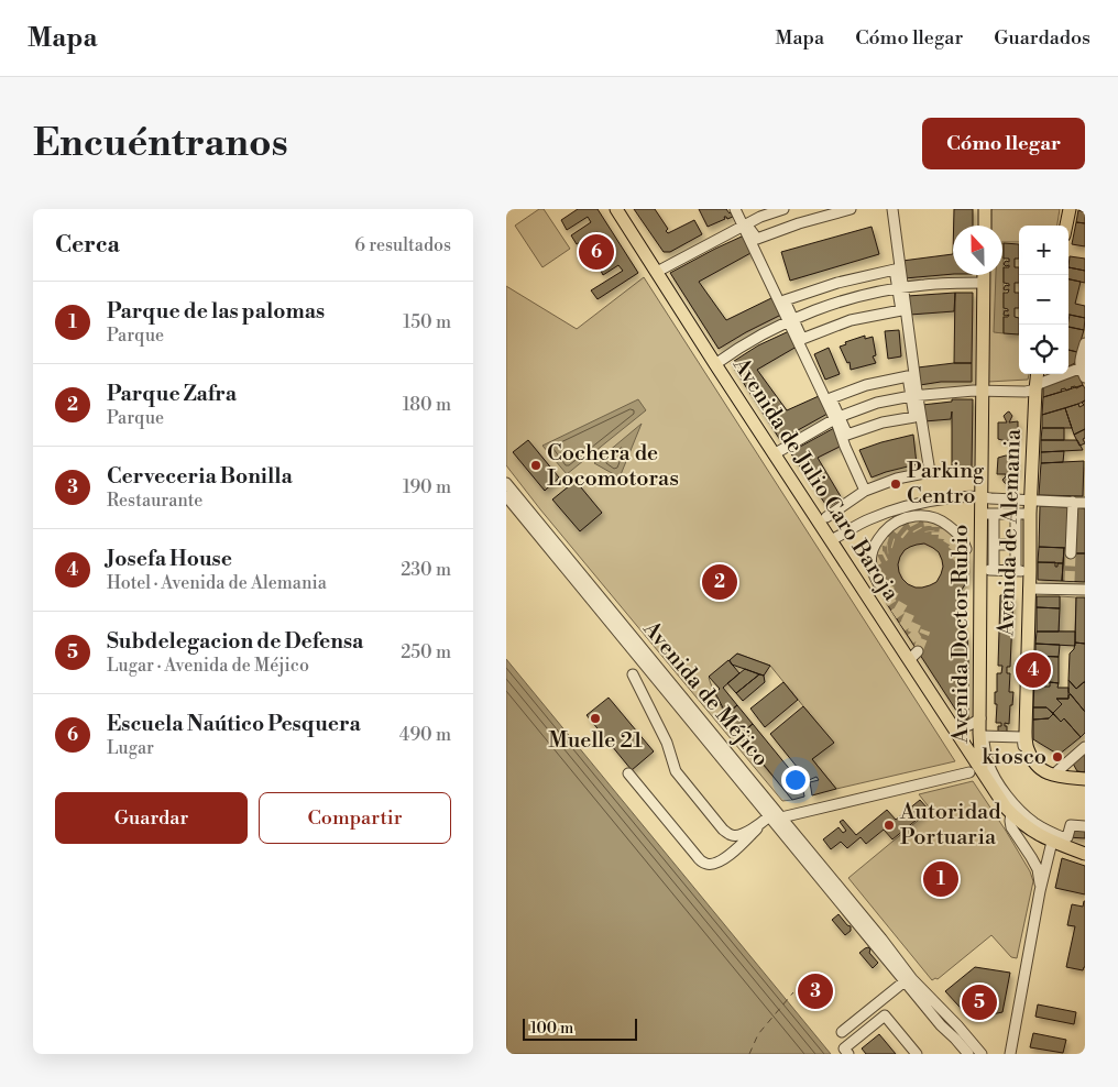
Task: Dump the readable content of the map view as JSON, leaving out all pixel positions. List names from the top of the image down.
{
  "streets": {
    "main road": ["Avenida de Julio Caro Baroja", "Avenida de Alemania", "Avenida Doctor Rubio"],
    "street": ["Avenida de Méjico"]
  },
  "crossings": [
    ["Avenida de Julio Caro Baroja", "Avenida Doctor Rubio"]
  ],
  "places": [
    "Cochera de Locomotoras",
    "Parking Centro",
    "Muelle 21",
    "kiosco",
    "Autoridad Portuaria"
  ],
  "scale_bar": "100 m",
  "north": "top",
  "page": {
    "header": "Mapa",
    "nav": ["Mapa", "Cómo llegar", "Guardados"],
    "buttons": [
      "Cómo llegar",
      ["Guardar", "Compartir"]
    ],
    "title": "Encuéntranos",
    "heading": ["Cerca", "6 resultados"],
    "map_buttons": ["+", "−"],
    "pins": [
      "6",
      "2",
      "4",
      "1",
      "3",
      "5"
    ],
    "list": [
      {
        "mark": "1",
        "name": "Parque de las palomas",
        "note": "Parque",
        "value": "150 m"
      },
      {
        "mark": "2",
        "name": "Parque Zafra",
        "note": "Parque",
        "value": "180 m"
      },
      {
        "mark": "3",
        "name": "Cerveceria Bonilla",
        "note": "Restaurante",
        "value": "190 m"
      },
      {
        "mark": "4",
        "name": "Josefa House",
        "note": "Hotel · Avenida de Alemania",
        "value": "230 m"
      },
      {
        "mark": "5",
        "name": "Subdelegacion de Defensa",
        "note": "Lugar · Avenida de Méjico",
        "value": "250 m"
      },
      {
        "mark": "6",
        "name": "Escuela Naútico Pesquera",
        "note": "Lugar",
        "value": "490 m"
      }
    ],
    "scale": "100 m"
  }
}
